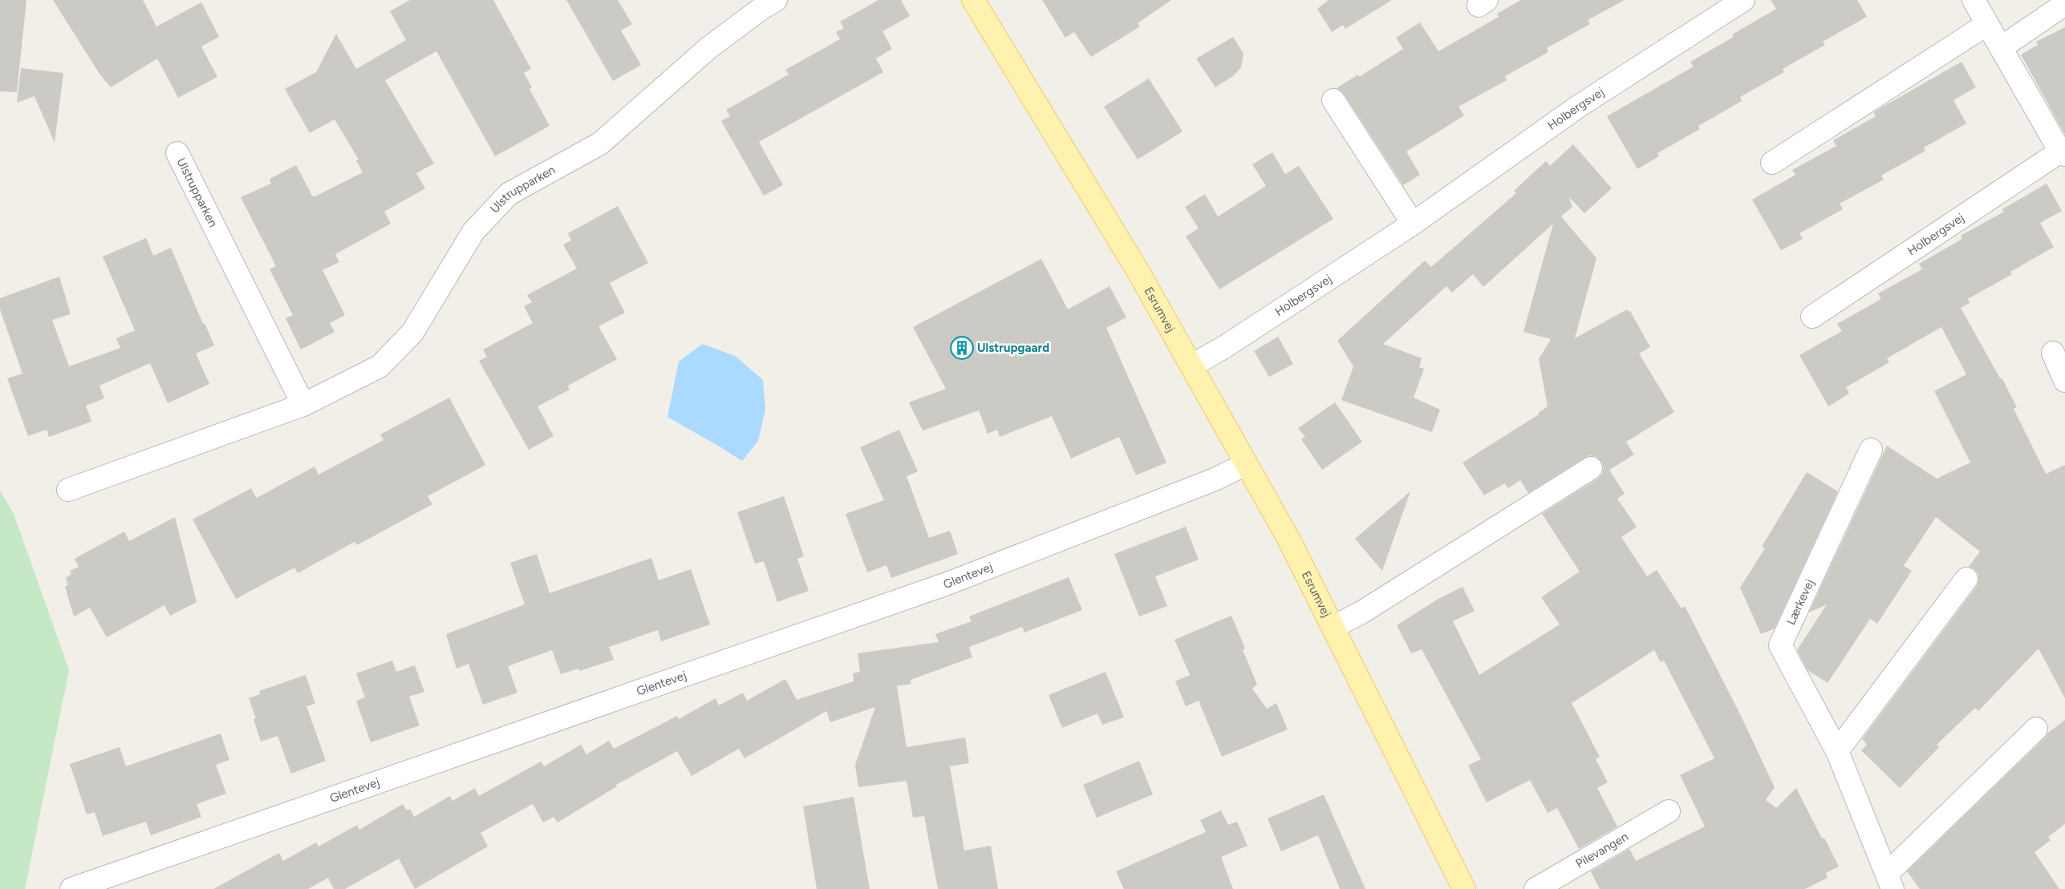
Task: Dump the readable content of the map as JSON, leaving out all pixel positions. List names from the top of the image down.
{
  "streets": {
    "main road": ["Esrumvej"],
    "street": [
      "Holbergsvej",
      "Ulstrupparken",
      "Glentevej",
      "Lærkevej",
      "Pilevangen"
    ]
  },
  "crossings": [
    ["Holbergsvej", "Esrumvej"],
    ["Esrumvej", "Glentevej"]
  ],
  "places": {
    "building": ["Ulstrupgaard"]
  }
}
